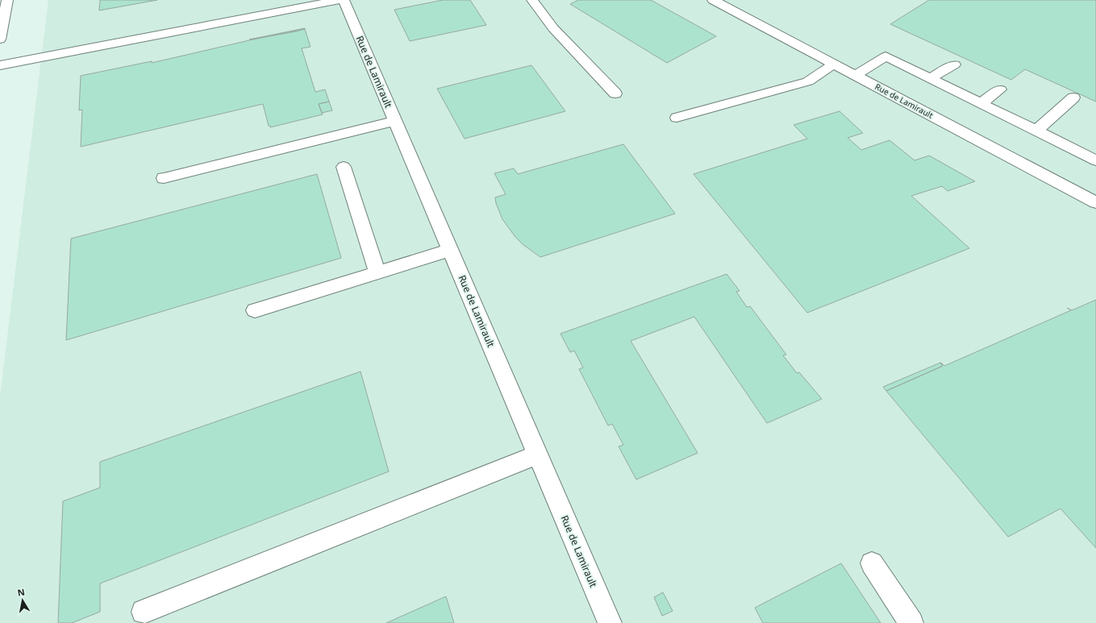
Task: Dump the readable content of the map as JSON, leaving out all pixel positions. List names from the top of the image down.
{
  "streets": {
    "street": ["Rue de Lamirault"]
  },
  "north": "top"
}
